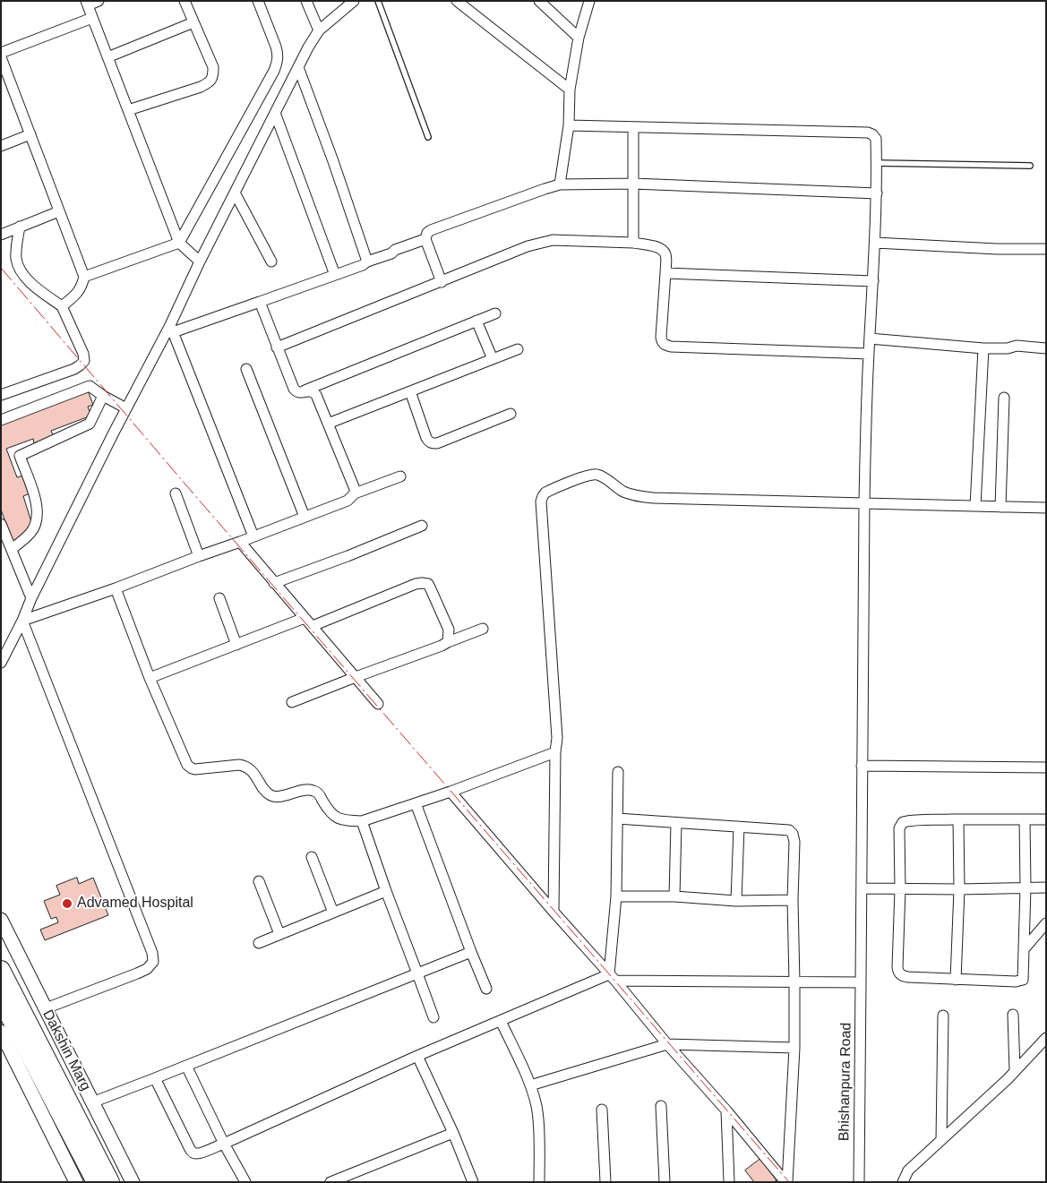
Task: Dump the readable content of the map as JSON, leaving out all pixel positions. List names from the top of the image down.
{
  "streets": {
    "street": ["Dakshin Marg", "Bhishanpura Road"]
  },
  "places": ["Advamed Hospital"]
}
